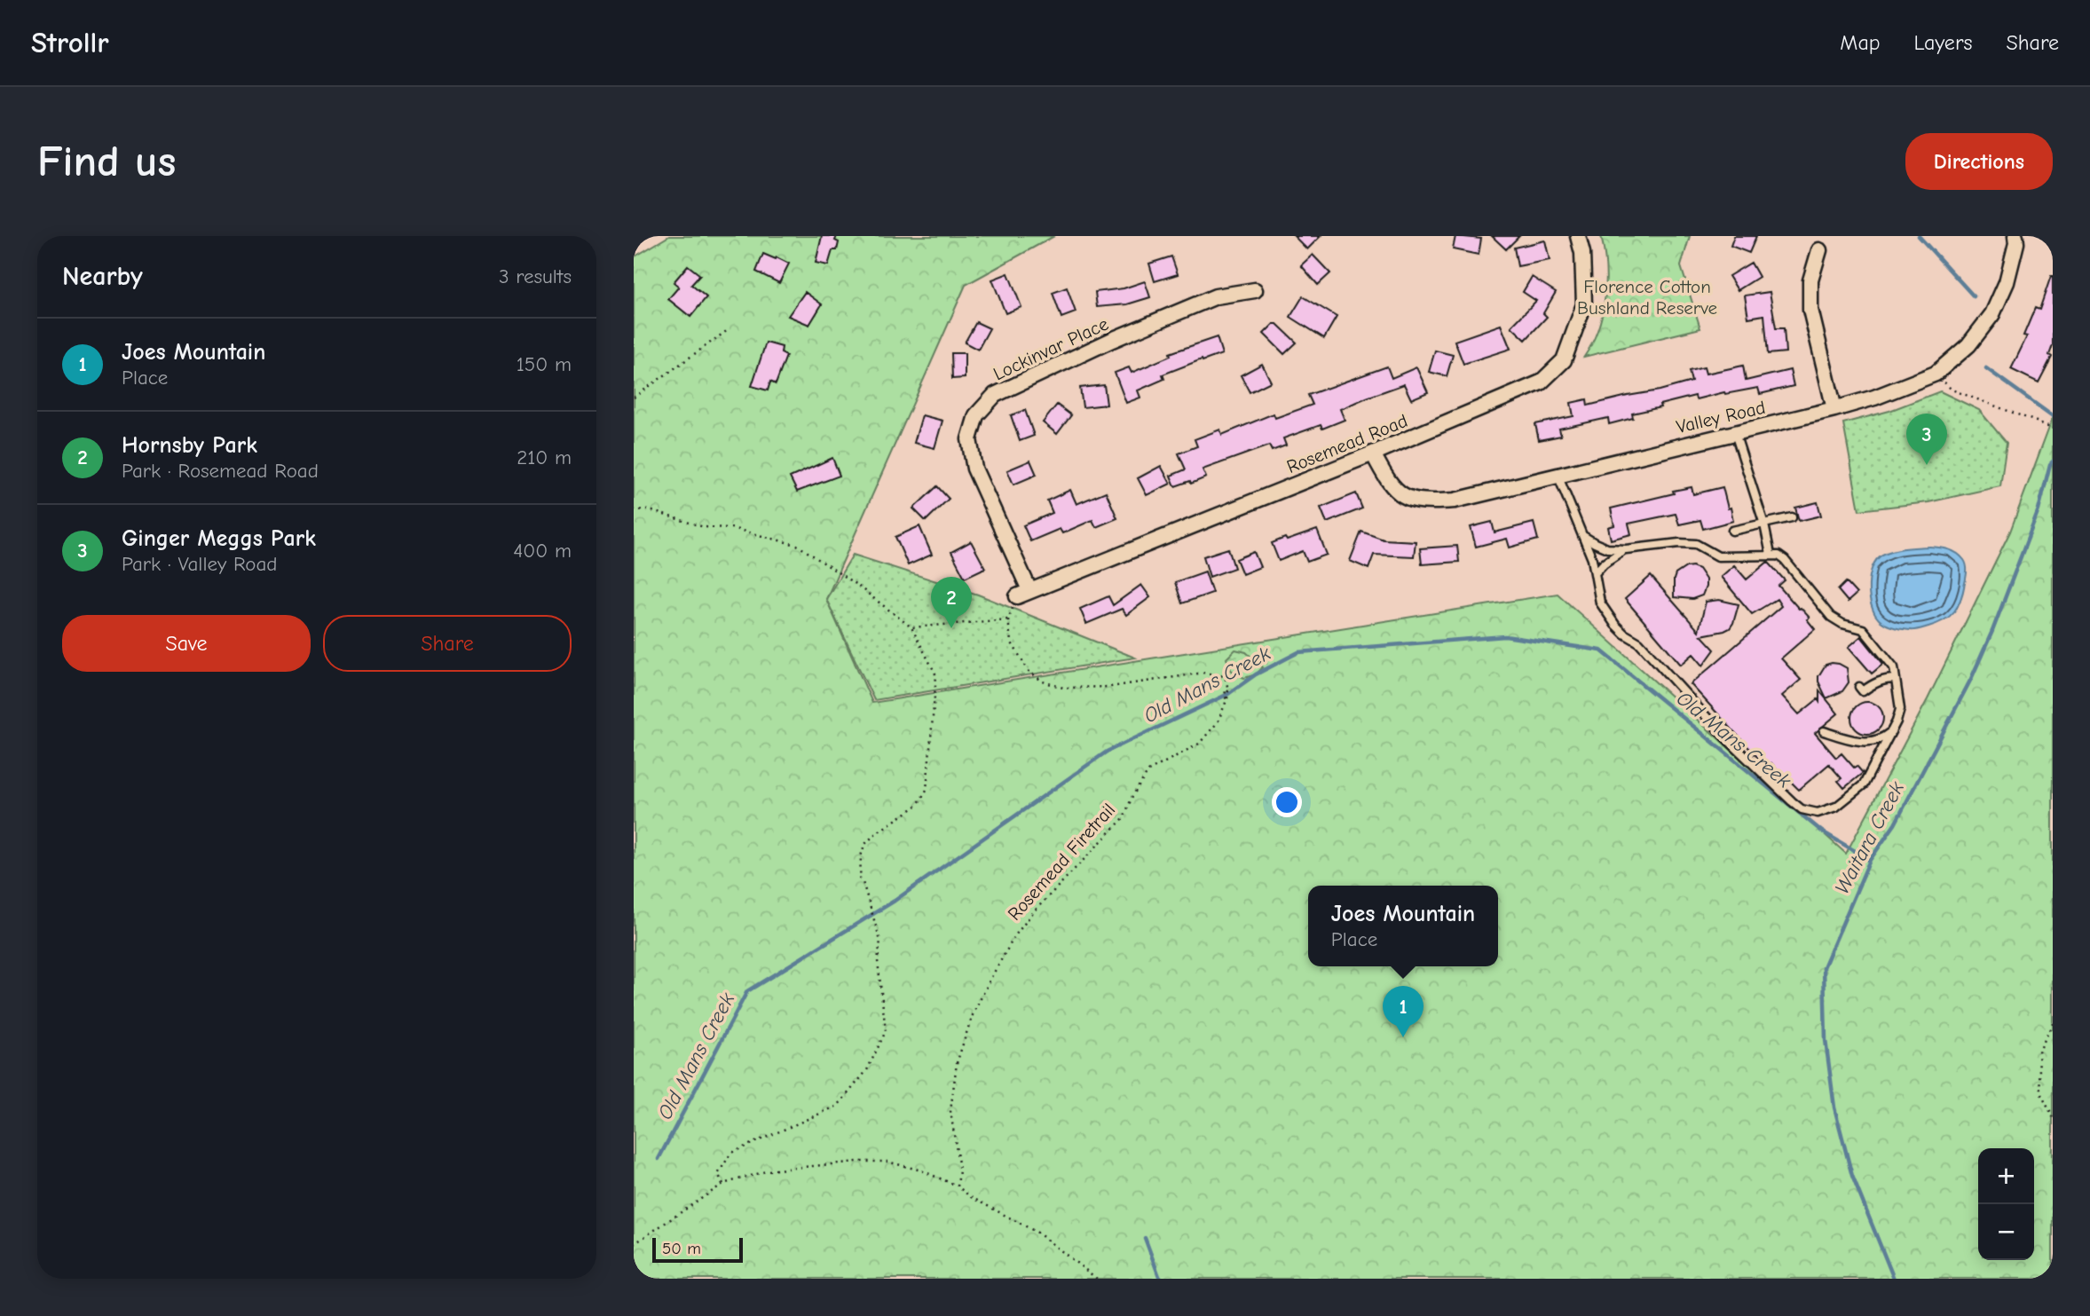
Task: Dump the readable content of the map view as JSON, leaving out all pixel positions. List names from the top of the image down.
{
  "streets": {
    "street": ["Lockinvar Place", "Valley Road", "Rosemead Road"],
    "path": ["Rosemead Firetrail"]
  },
  "crossings": [
    ["Lockinvar Place", "Rosemead Road"],
    ["Valley Road", "Rosemead Road"]
  ],
  "water": ["Old Mans Creek", "Waitara Creek"],
  "parks": ["Florence Cotton Bushland Reserve"],
  "scale_bar": "50 m",
  "page": {
    "header": "Strollr",
    "nav": ["Map", "Layers", "Share"],
    "buttons": [
      "Directions",
      ["Save", "Share"]
    ],
    "title": "Find us",
    "heading": ["Nearby", "3 results"],
    "list": [
      {
        "mark": "1",
        "name": "Joes Mountain",
        "note": "Place",
        "value": "150 m"
      },
      {
        "mark": "2",
        "name": "Hornsby Park",
        "note": "Park · Rosemead Road",
        "value": "210 m"
      },
      {
        "mark": "3",
        "name": "Ginger Meggs Park",
        "note": "Park · Valley Road",
        "value": "400 m"
      }
    ],
    "pins": ["3", "2", "1"],
    "popup": ["Joes Mountain", "Place"],
    "map_buttons": ["+", "−"],
    "scale": "50 m"
  }
}
